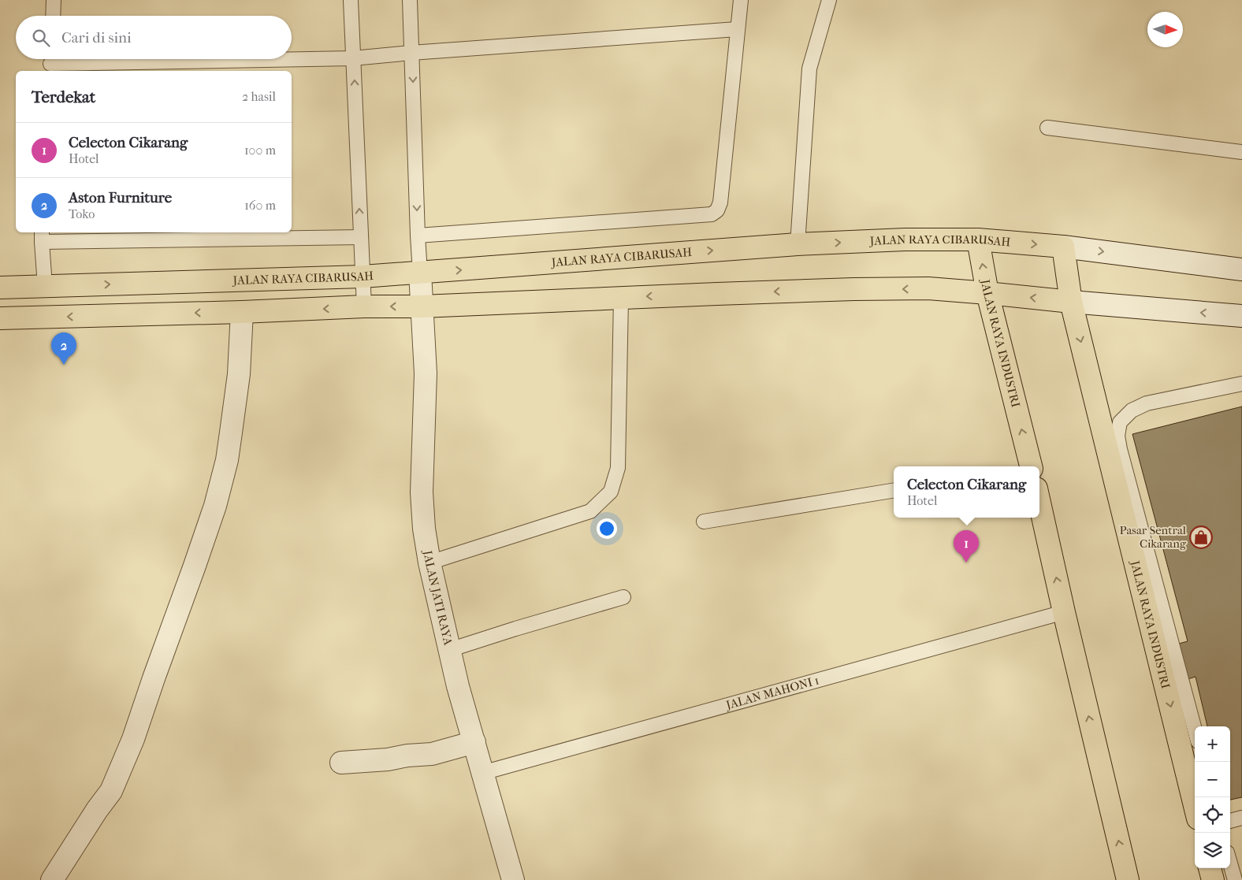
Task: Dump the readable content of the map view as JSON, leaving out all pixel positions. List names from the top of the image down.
{
  "streets": {
    "main road": ["JALAN RAYA CIBARUSAH", "JALAN RAYA INDUSTRI"],
    "street": ["JALAN JATI RAYA"],
    "lane": ["JALAN MAHONI 1"]
  },
  "crossings": [
    ["JALAN RAYA CIBARUSAH", "JALAN RAYA INDUSTRI"],
    ["JALAN RAYA CIBARUSAH", "JALAN JATI RAYA"],
    ["JALAN JATI RAYA", "JALAN MAHONI 1"]
  ],
  "places": {
    "shop": ["Pasar Sentral Cikarang"]
  },
  "north": "right",
  "page": {
    "search": "Cari di sini",
    "heading": ["Terdekat", "2 hasil"],
    "list": [
      {
        "mark": "1",
        "name": "Celecton Cikarang",
        "note": "Hotel",
        "value": "100 m"
      },
      {
        "mark": "2",
        "name": "Aston Furniture",
        "note": "Toko",
        "value": "160 m"
      }
    ],
    "pins": ["2", "1"],
    "popup": ["Celecton Cikarang", "Hotel"],
    "map_buttons": ["+", "−"]
  }
}
